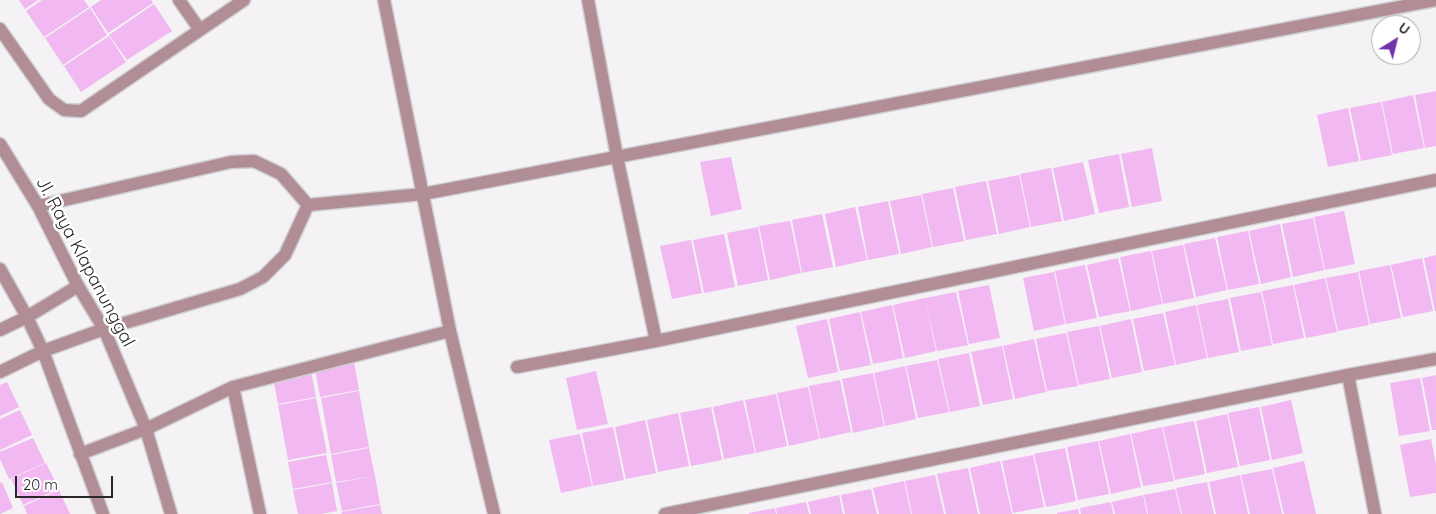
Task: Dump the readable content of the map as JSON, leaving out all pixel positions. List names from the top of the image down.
{
  "streets": {
    "street": ["Jl. Raya Klapanunggal"]
  },
  "scale_bar": "20 m",
  "north": "top right"
}
